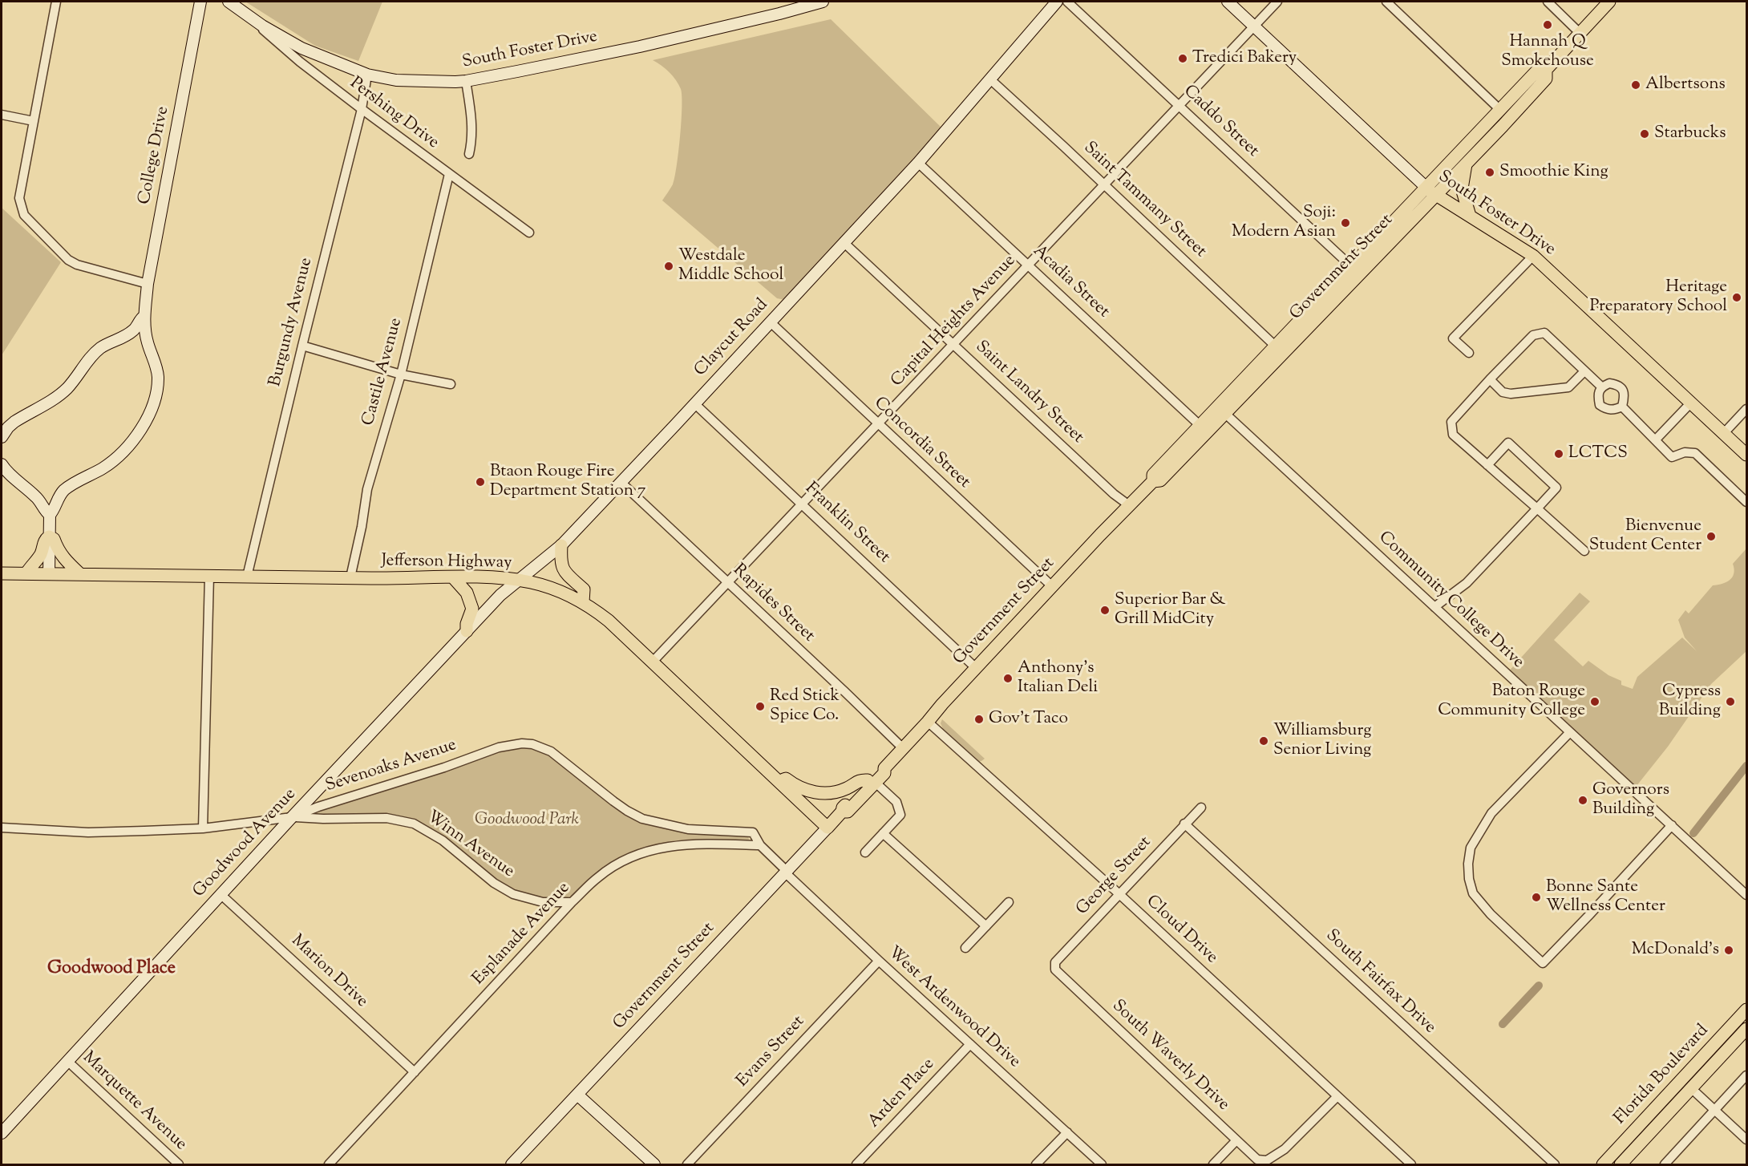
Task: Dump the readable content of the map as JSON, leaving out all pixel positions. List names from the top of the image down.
{
  "streets": {
    "main road": [
      "South Foster Drive",
      "Government Street",
      "Jefferson Highway",
      "Florida Boulevard"
    ],
    "street": [
      "Pershing Drive",
      "Caddo Street",
      "College Drive",
      "Saint Tammany Street",
      "Acadia Street",
      "Capital Heights Avenue",
      "Burgundy Avenue",
      "Claycut Road",
      "Castile Avenue",
      "Saint Landry Street",
      "Concordia Street",
      "Franklin Street",
      "Community College Drive",
      "Rapides Street",
      "Sevenoaks Avenue",
      "Goodwood Avenue",
      "Winn Avenue",
      "George Street",
      "Cloud Drive",
      "Esplanade Avenue",
      "Marion Drive",
      "South Fairfax Drive",
      "West Ardenwood Drive",
      "Evans Street",
      "South Waverly Drive",
      "Arden Place",
      "Marquette Avenue"
    ]
  },
  "crossings": [
    ["South Foster Drive", "Pershing Drive"],
    ["South Foster Drive", "Government Street"],
    ["South Foster Drive", "Capital Heights Avenue"],
    ["South Foster Drive", "Burgundy Avenue"],
    ["Pershing Drive", "Burgundy Avenue"],
    ["Pershing Drive", "Castile Avenue"],
    ["Caddo Street", "Government Street"],
    ["Caddo Street", "Capital Heights Avenue"],
    ["College Drive", "Jefferson Highway"],
    ["Saint Tammany Street", "Government Street"],
    ["Saint Tammany Street", "Capital Heights Avenue"],
    ["Saint Tammany Street", "Claycut Road"],
    ["Government Street", "Acadia Street"],
    ["Government Street", "Saint Landry Street"],
    ["Government Street", "Concordia Street"],
    ["Government Street", "Franklin Street"],
    ["Government Street", "Jefferson Highway"],
    ["Government Street", "Community College Drive"],
    ["Government Street", "Rapides Street"],
    ["Government Street", "Cloud Drive"],
    ["Government Street", "West Ardenwood Drive"],
    ["Acadia Street", "Capital Heights Avenue"],
    ["Acadia Street", "Claycut Road"],
    ["Capital Heights Avenue", "Saint Landry Street"],
    ["Capital Heights Avenue", "Concordia Street"],
    ["Capital Heights Avenue", "Franklin Street"],
    ["Capital Heights Avenue", "Jefferson Highway"],
    ["Capital Heights Avenue", "Rapides Street"],
    ["Burgundy Avenue", "Jefferson Highway"],
    ["Claycut Road", "Saint Landry Street"],
    ["Claycut Road", "Concordia Street"],
    ["Claycut Road", "Franklin Street"],
    ["Claycut Road", "Jefferson Highway"],
    ["Claycut Road", "Rapides Street"],
    ["Claycut Road", "Goodwood Avenue"],
    ["Castile Avenue", "Jefferson Highway"],
    ["Jefferson Highway", "Goodwood Avenue"],
    ["Sevenoaks Avenue", "Goodwood Avenue"],
    ["Sevenoaks Avenue", "Winn Avenue"],
    ["Sevenoaks Avenue", "Esplanade Avenue"],
    ["Goodwood Avenue", "Winn Avenue"],
    ["Goodwood Avenue", "Marion Drive"],
    ["Goodwood Avenue", "Marquette Avenue"],
    ["Winn Avenue", "Esplanade Avenue"],
    ["George Street", "Cloud Drive"],
    ["George Street", "South Fairfax Drive"],
    ["George Street", "South Waverly Drive"],
    ["Cloud Drive", "South Waverly Drive"],
    ["Esplanade Avenue", "Marion Drive"],
    ["West Ardenwood Drive", "Evans Street"],
    ["West Ardenwood Drive", "Arden Place"]
  ],
  "districts": ["Goodwood Place"],
  "parks": ["Goodwood Park"],
  "places": [
    "Hannah Q Smokehouse",
    "Tredici Bakery",
    "Albertsons",
    "Starbucks",
    "Smoothie King",
    "Soji: Modern Asian",
    "Westdale Middle School",
    "Heritage Preparatory School",
    "LCTCS",
    "Btaon Rouge Fire Department Station 7",
    "Bienvenue Student Center",
    "Superior Bar & Grill MidCity",
    "Anthony's Italian Deli",
    "Baton Rouge Community College",
    "Cypress Building",
    "Red Stick Spice Co.",
    "Gov't Taco",
    "Williamsburg Senior Living",
    "Governors Building",
    "Bonne Sante Wellness Center",
    "McDonald's"
  ]
}
